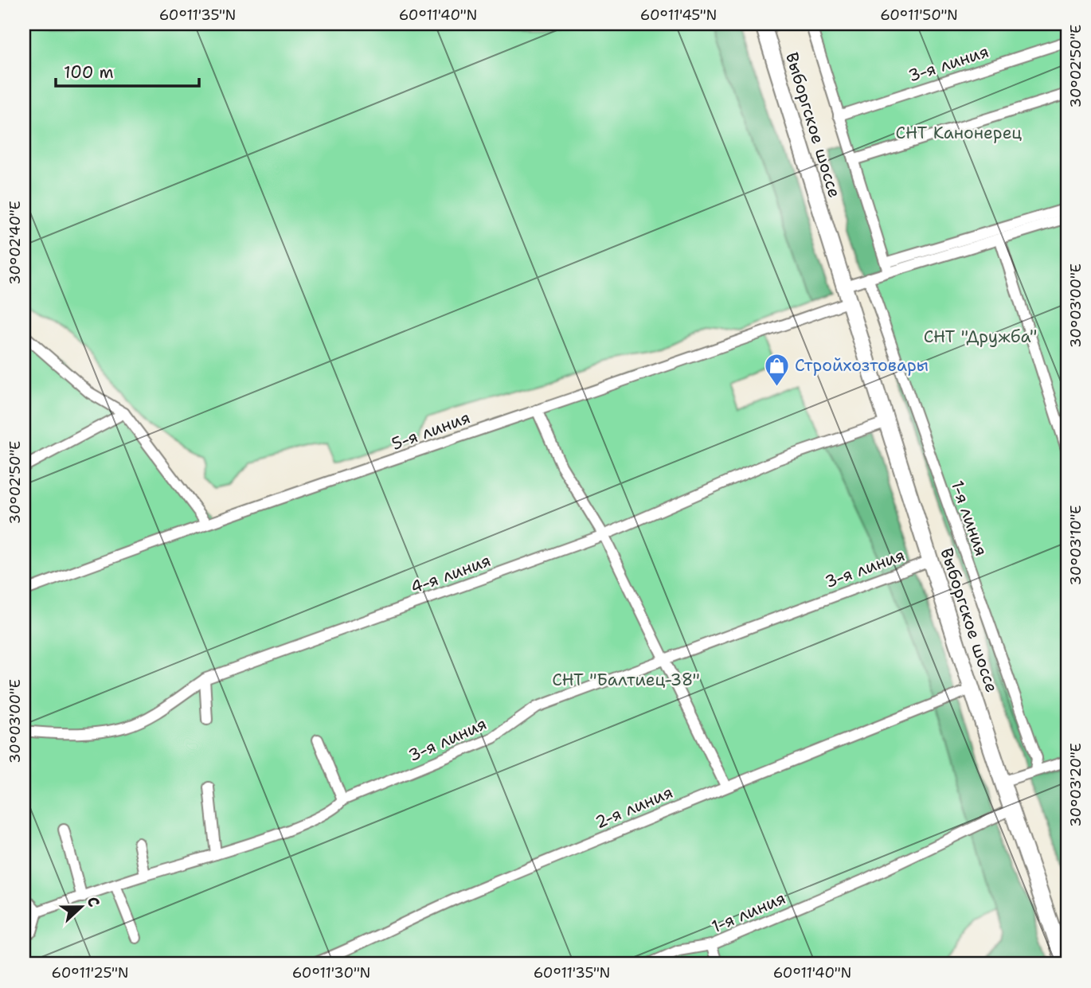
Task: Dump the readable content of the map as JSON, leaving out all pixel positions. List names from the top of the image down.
{
  "streets": {
    "main road": ["Выборгское шоссе"],
    "street": [
      "3-я линия",
      "5-я линия",
      "1-я линия",
      "4-я линия",
      "2-я линия"
    ]
  },
  "crossings": [
    ["3-я линия", "Выборгское шоссе"],
    ["Выборгское шоссе", "5-я линия"],
    ["Выборгское шоссе", "1-я линия"],
    ["Выборгское шоссе", "4-я линия"],
    ["Выборгское шоссе", "2-я линия"]
  ],
  "parks": ["СНТ Канонерец", "СНТ \"Дружба\"", "СНТ \"Балтиец-38\""],
  "places": {
    "shop": ["Стройхозтовары"]
  },
  "scale_bar": "100 m",
  "north": "right",
  "coordinates": [
    "60°11'35\"N",
    "60°11'40\"N",
    "60°11'45\"N",
    "60°11'50\"N",
    "30°02'50\"E",
    "30°02'40\"E",
    "30°03'00\"E",
    "30°03'10\"E",
    "30°03'20\"E",
    "60°11'25\"N",
    "60°11'30\"N"
  ]
}
